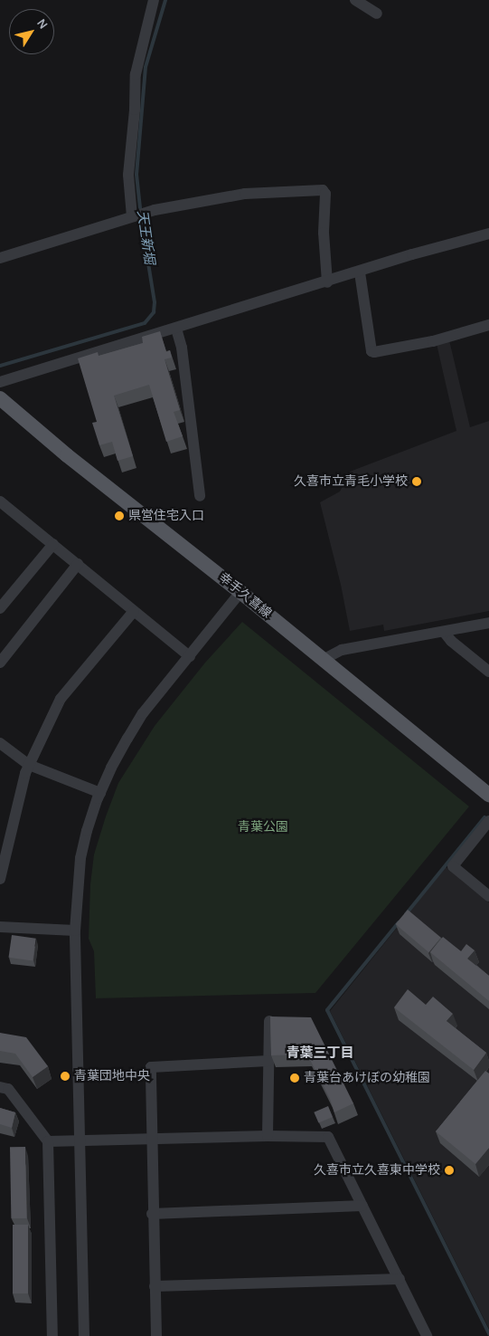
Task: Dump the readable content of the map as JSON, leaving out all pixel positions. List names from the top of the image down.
{
  "streets": {
    "main road": ["幸手久喜線"]
  },
  "districts": ["青葉三丁目"],
  "water": ["天王新堀"],
  "parks": ["青葉公園"],
  "places": [
    "久喜市立青毛小学校",
    "県営住宅入口",
    "青葉団地中央",
    "青葉台あけぼの幼稚園",
    "久喜市立久喜東中学校"
  ],
  "north": "top right"
}
